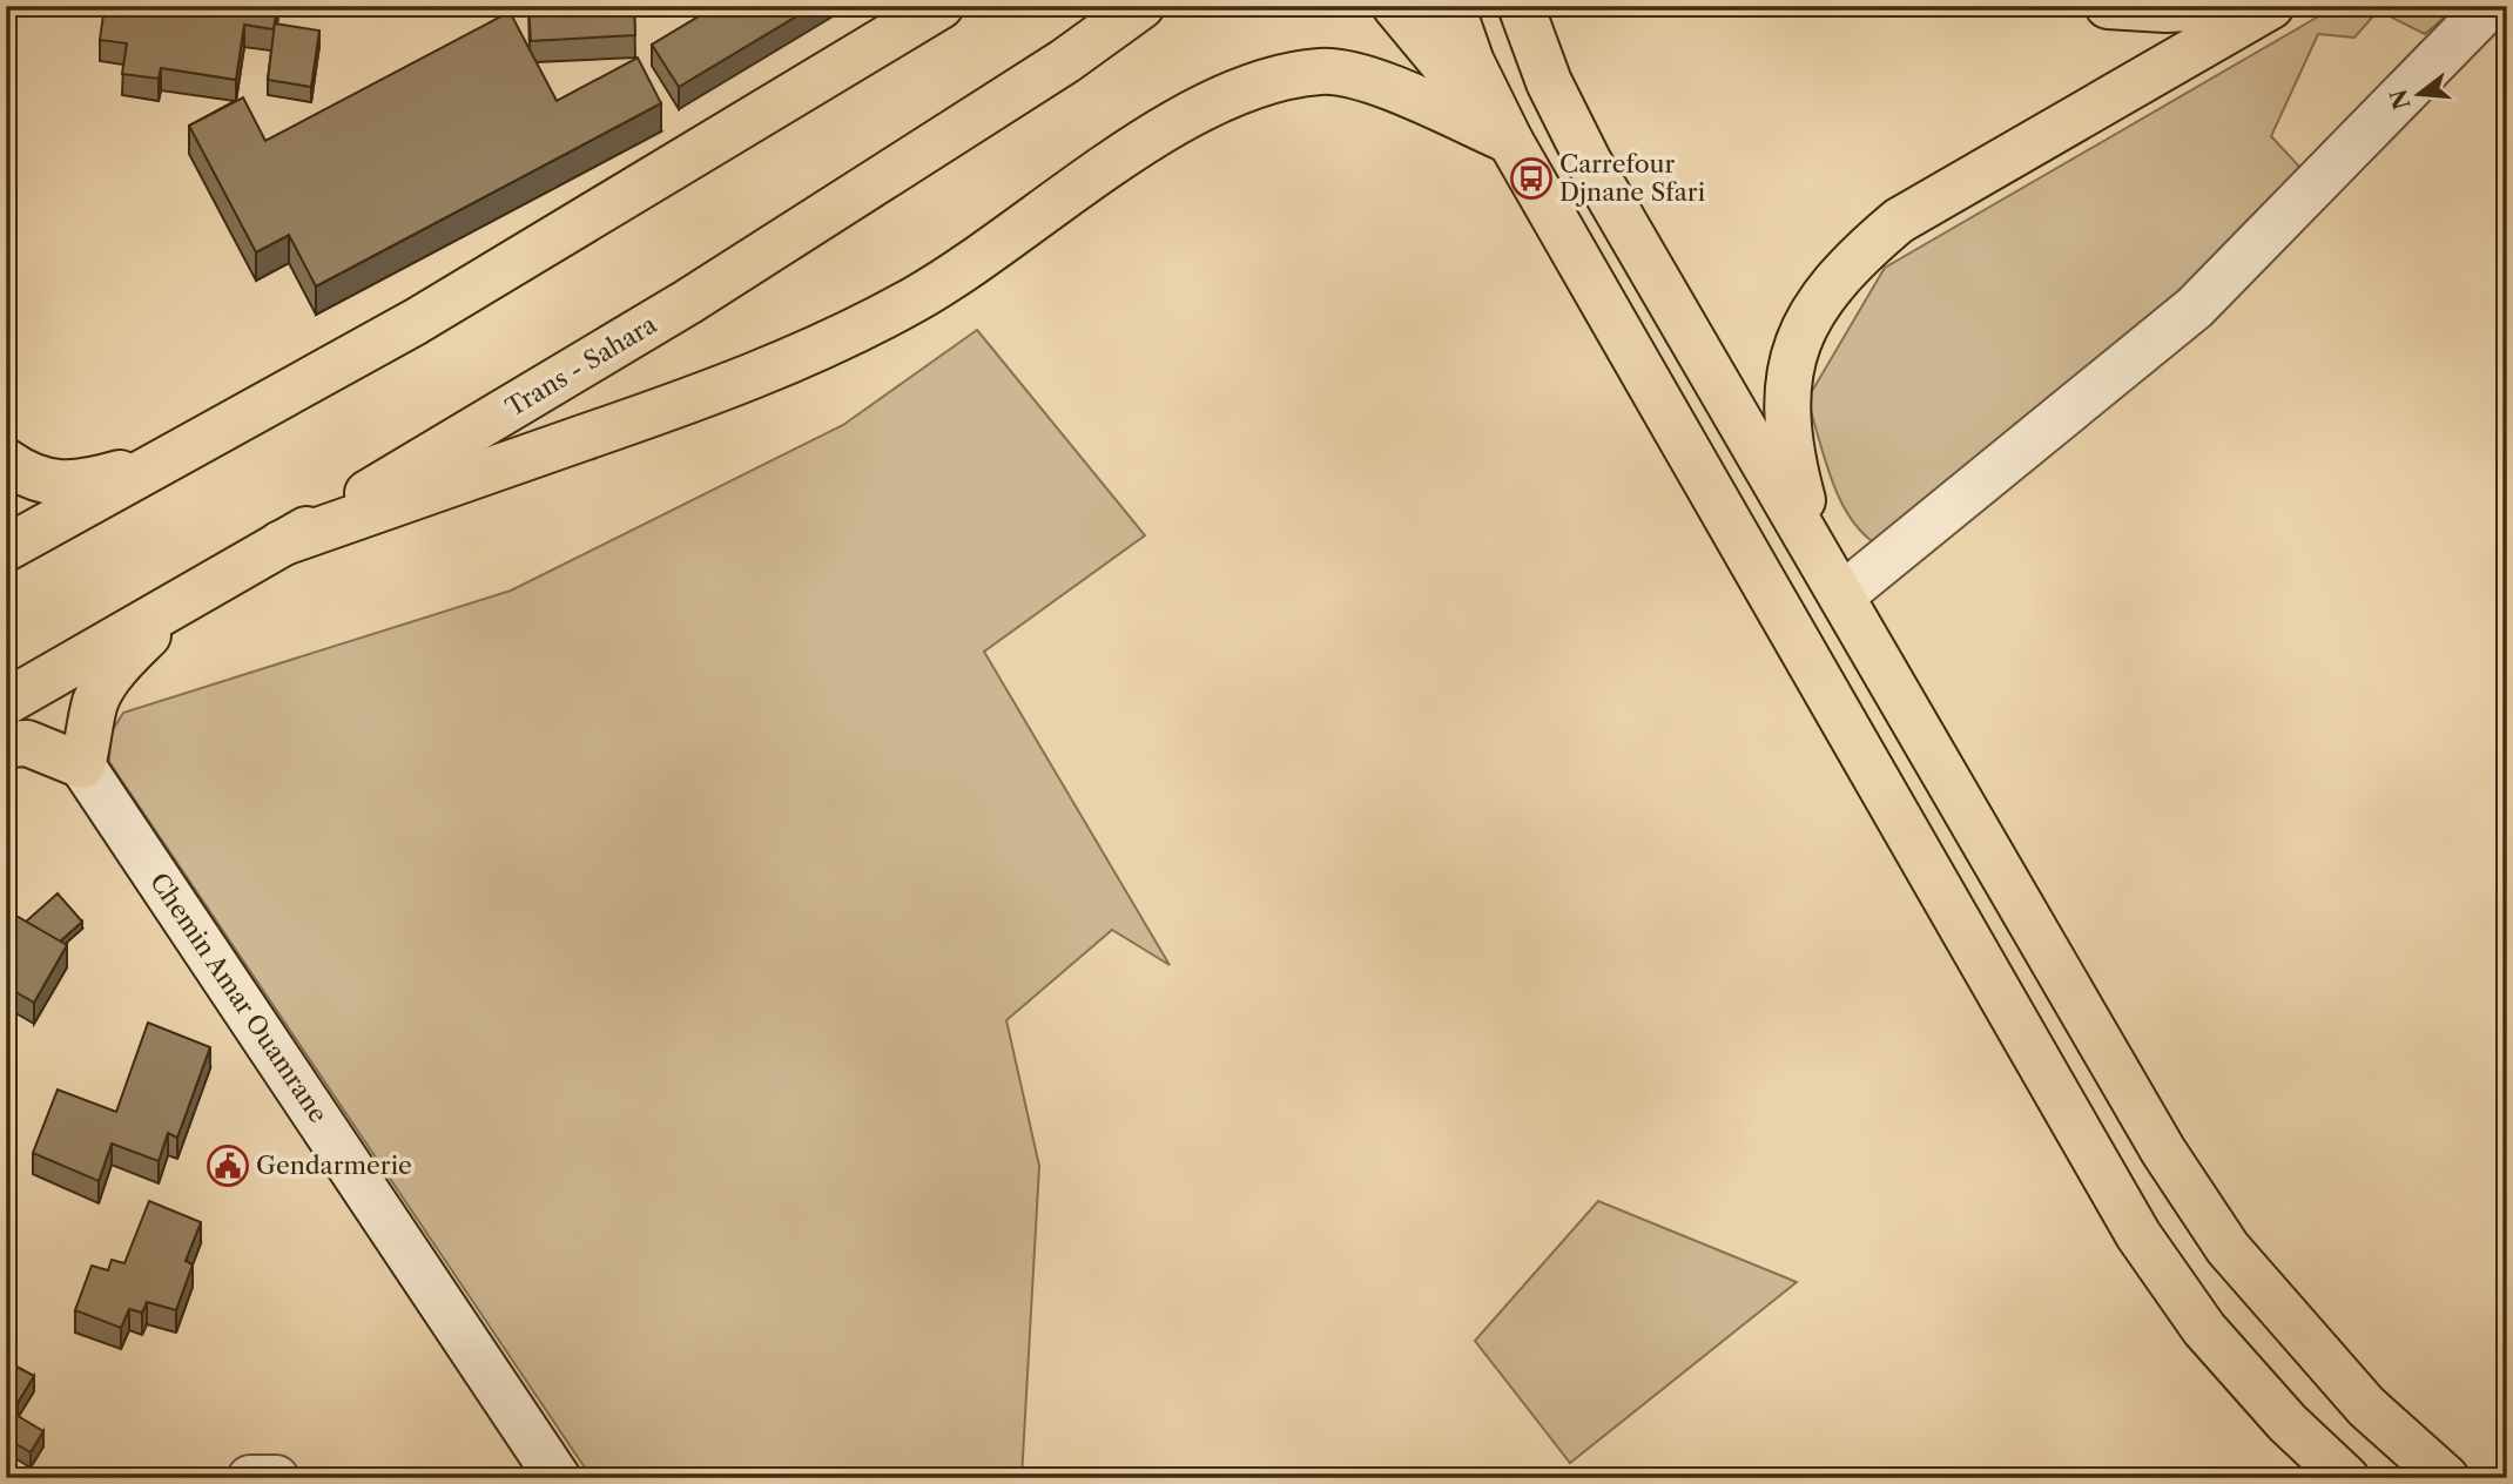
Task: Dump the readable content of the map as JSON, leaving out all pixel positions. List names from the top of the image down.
{
  "streets": {
    "highway": ["Trans - Sahara"],
    "street": ["Chemin Amar Ouamrane"]
  },
  "places": {
    "bus stop": ["Carrefour Djnane Sfari"],
    "public building": ["Gendarmerie"]
  },
  "north": "left"
}
